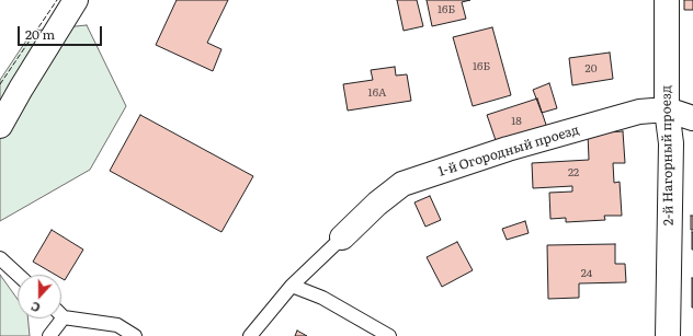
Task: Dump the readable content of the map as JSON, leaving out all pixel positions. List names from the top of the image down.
{
  "streets": {
    "street": ["1-й Огородный проезд", "2-й Нагорный проезд"]
  },
  "crossings": [
    ["1-й Огородный проезд", "2-й Нагорный проезд"]
  ],
  "house_numbers": [
    "16Б",
    "16Б",
    "20",
    "16А",
    "18",
    "22",
    "24"
  ],
  "scale_bar": "20 m",
  "north": "bottom"
}
